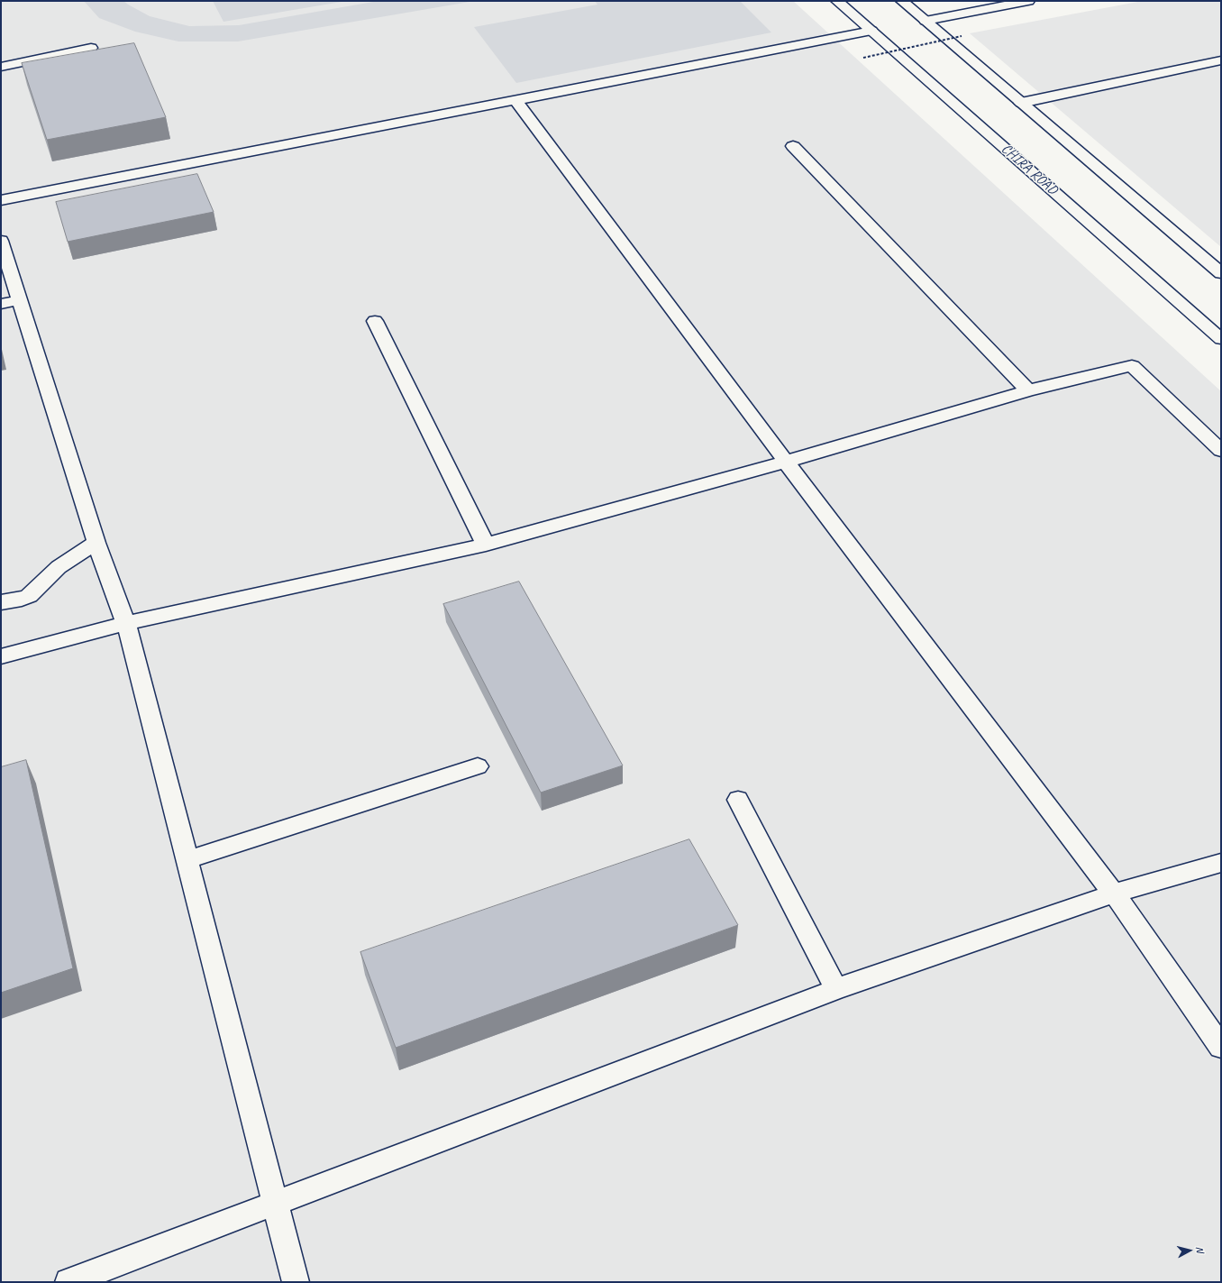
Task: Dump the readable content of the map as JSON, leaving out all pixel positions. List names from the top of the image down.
{
  "streets": {
    "main road": ["CHIRA ROAD"]
  },
  "north": "right"
}
